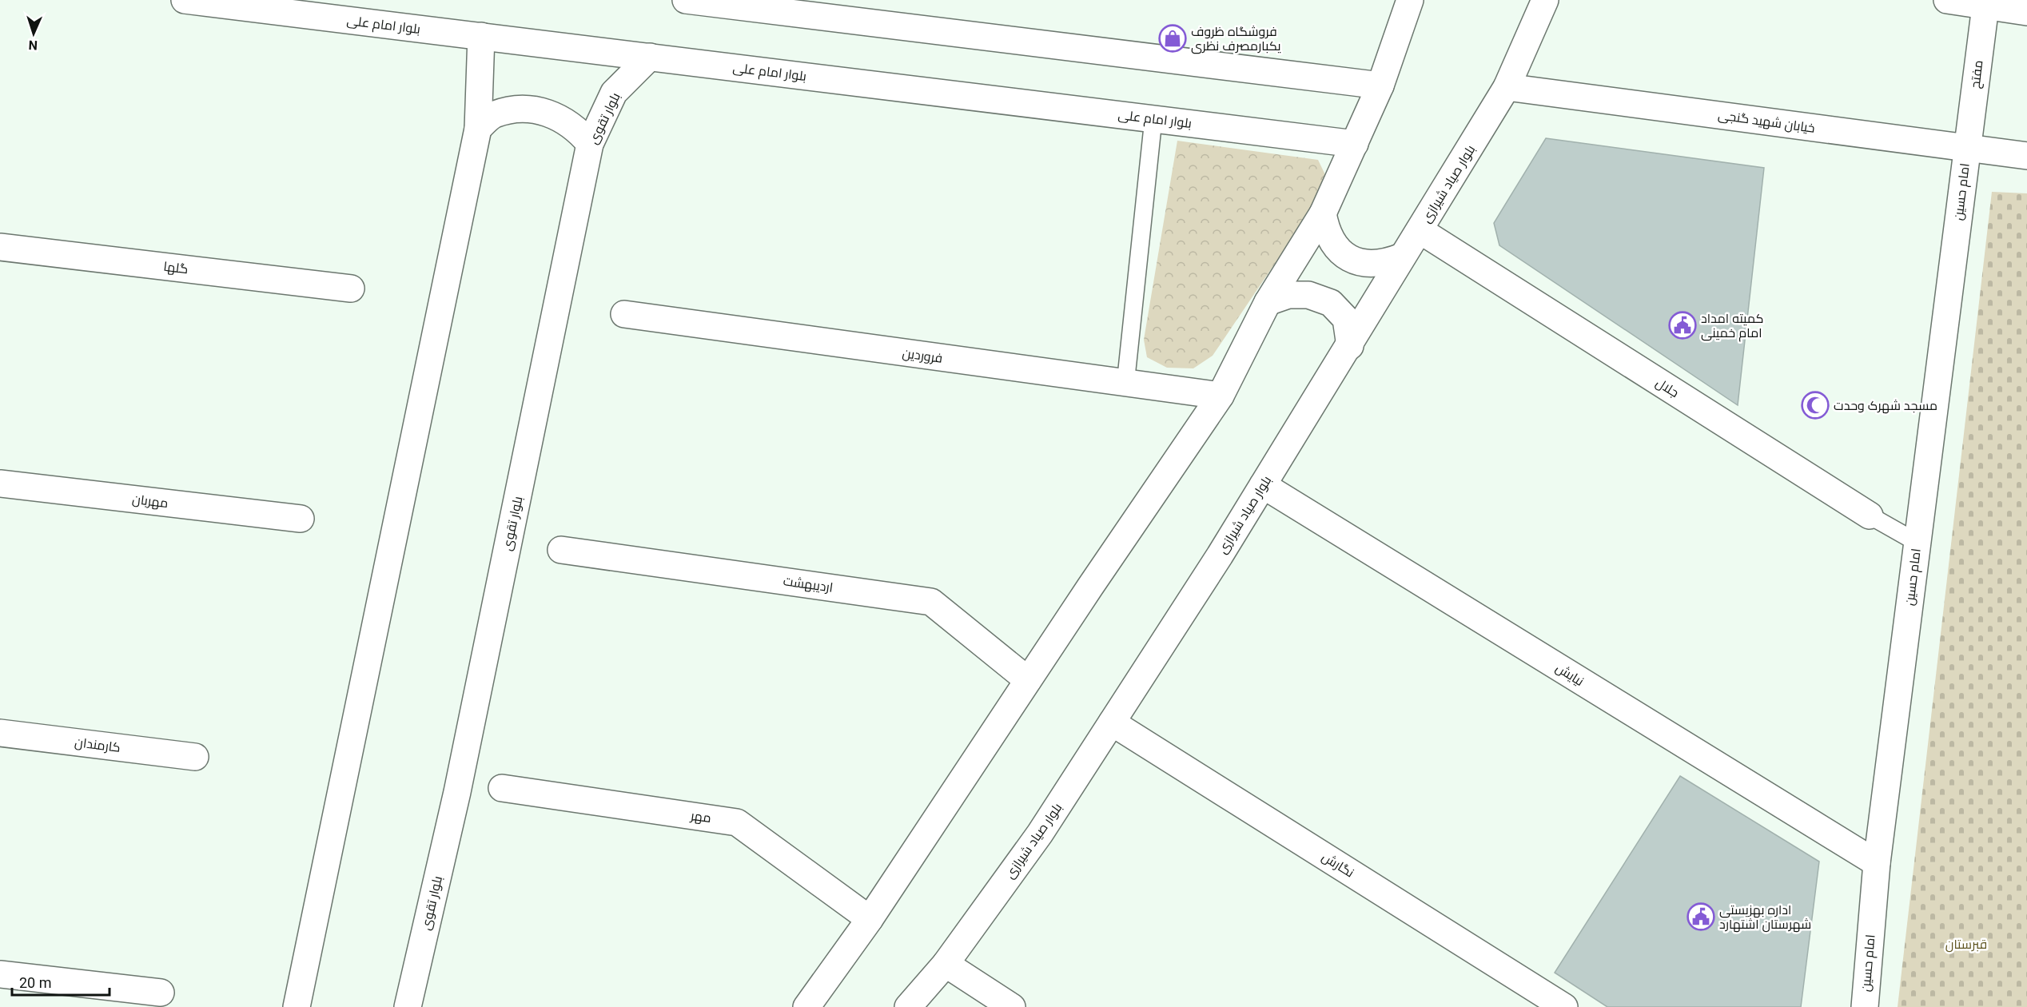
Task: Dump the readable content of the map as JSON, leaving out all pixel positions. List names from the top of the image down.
{
  "streets": {
    "street": [
      "بلوار امام علی",
      "مفتح",
      "بلوار تقوی",
      "خیابان شهید گنجی",
      "بلوار صیاد شیرازی",
      "امام حسین",
      "گلها",
      "فروردین",
      "جلال",
      "مهربان",
      "اردیبهشت",
      "نیایش",
      "کارمندان",
      "مهر",
      "نگارش"
    ]
  },
  "crossings": [
    ["بلوار امام علی", "بلوار تقوی"],
    ["مفتح", "خیابان شهید گنجی"],
    ["مفتح", "امام حسین"],
    ["خیابان شهید گنجی", "بلوار صیاد شیرازی"],
    ["خیابان شهید گنجی", "امام حسین"],
    ["بلوار صیاد شیرازی", "جلال"],
    ["بلوار صیاد شیرازی", "نیایش"],
    ["بلوار صیاد شیرازی", "نگارش"],
    ["امام حسین", "جلال"],
    ["امام حسین", "نیایش"]
  ],
  "parks": ["قبرستان"],
  "places": {
    "shop": ["فروشگاه ظروف یکبارمصرف نظری"],
    "public building": ["کمیته امداد امام خمینی", "اداره بهزیستی شهرستان اشتهارد"],
    "mosque": ["مسجد شهرک وحدت"]
  },
  "scale_bar": "20 m",
  "north": "bottom"
}
